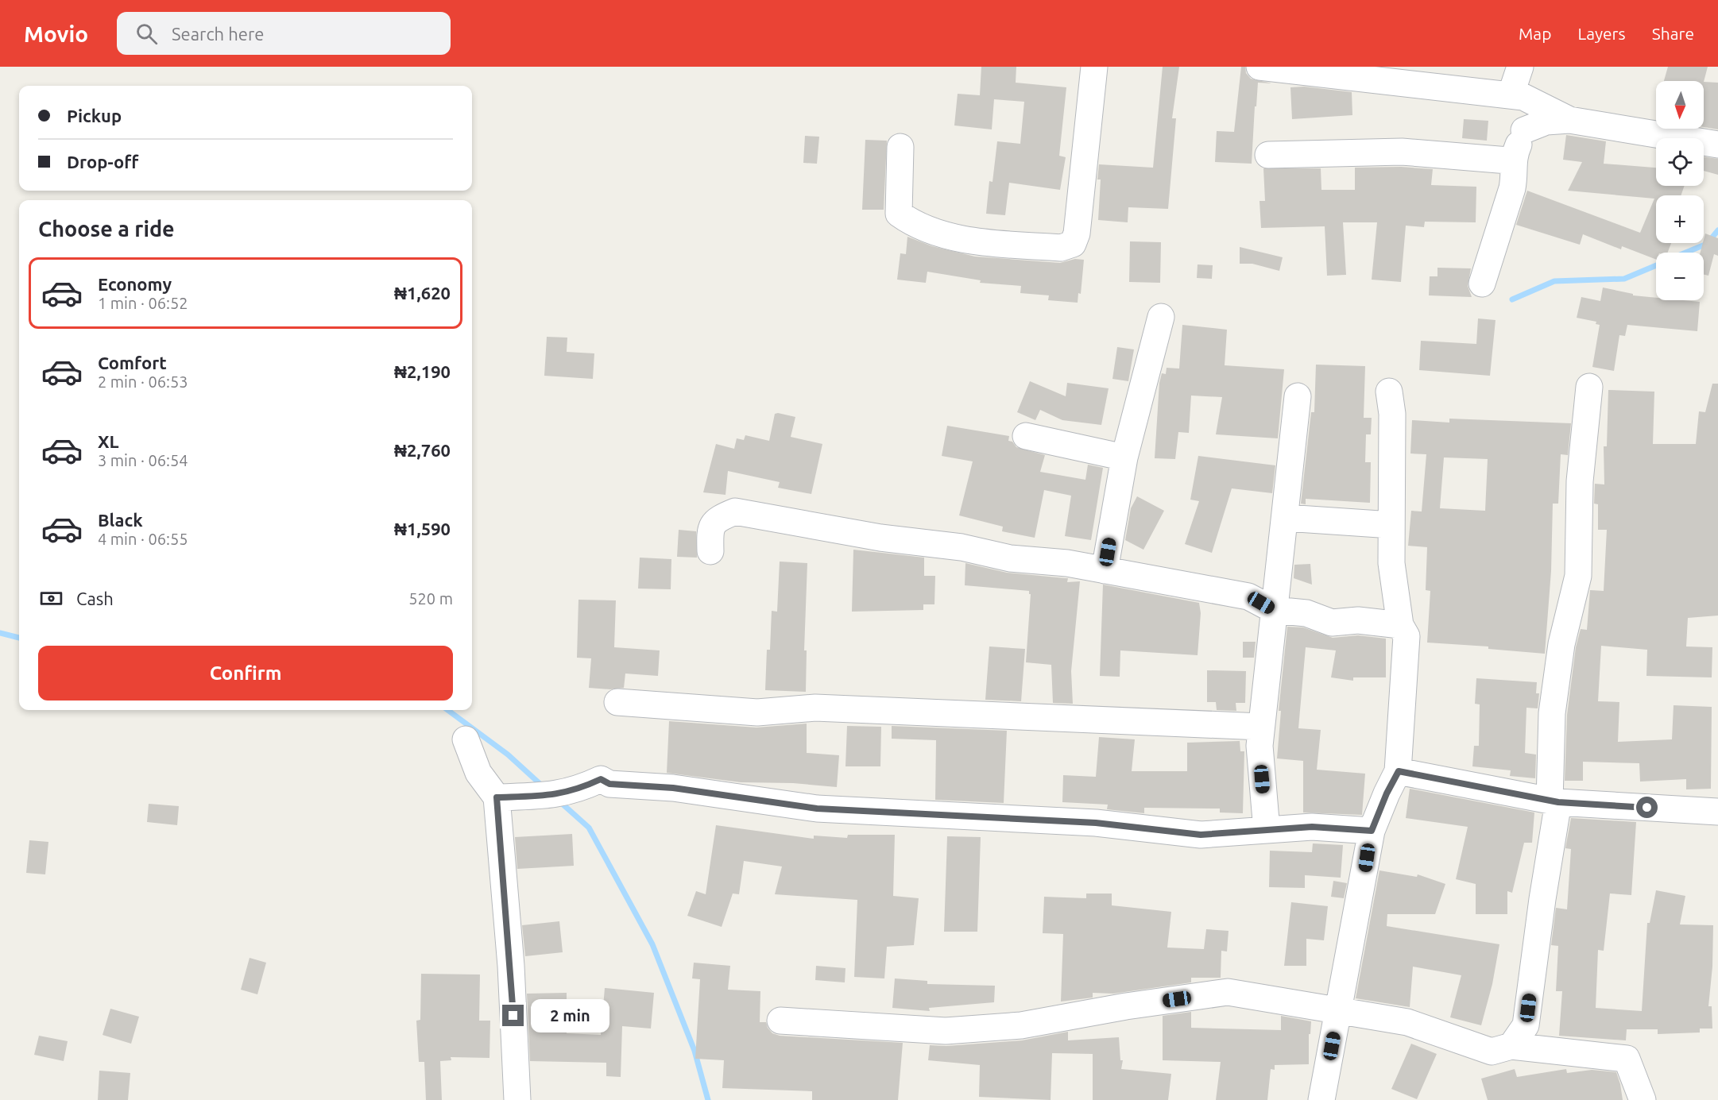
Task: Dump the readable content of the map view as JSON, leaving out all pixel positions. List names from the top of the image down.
{
  "north": "bottom",
  "page": {
    "header": "Movio",
    "search": "Search here",
    "nav": ["Map", "Layers", "Share"],
    "map_buttons": ["+", "−"],
    "banner": ["Pickup", "Drop-off"],
    "heading": "Choose a ride",
    "list": [
      {
        "name": "Economy",
        "note": "1 min · 06:52",
        "value": "₦1,620"
      },
      {
        "name": "Comfort",
        "note": "2 min · 06:53",
        "value": "₦2,190"
      },
      {
        "name": "XL",
        "note": "3 min · 06:54",
        "value": "₦2,760"
      },
      {
        "name": "Black",
        "note": "4 min · 06:55",
        "value": "₦1,590"
      }
    ],
    "pay": ["Cash", "520 m"],
    "buttons": "Confirm",
    "bubble": "2 min"
  }
}
